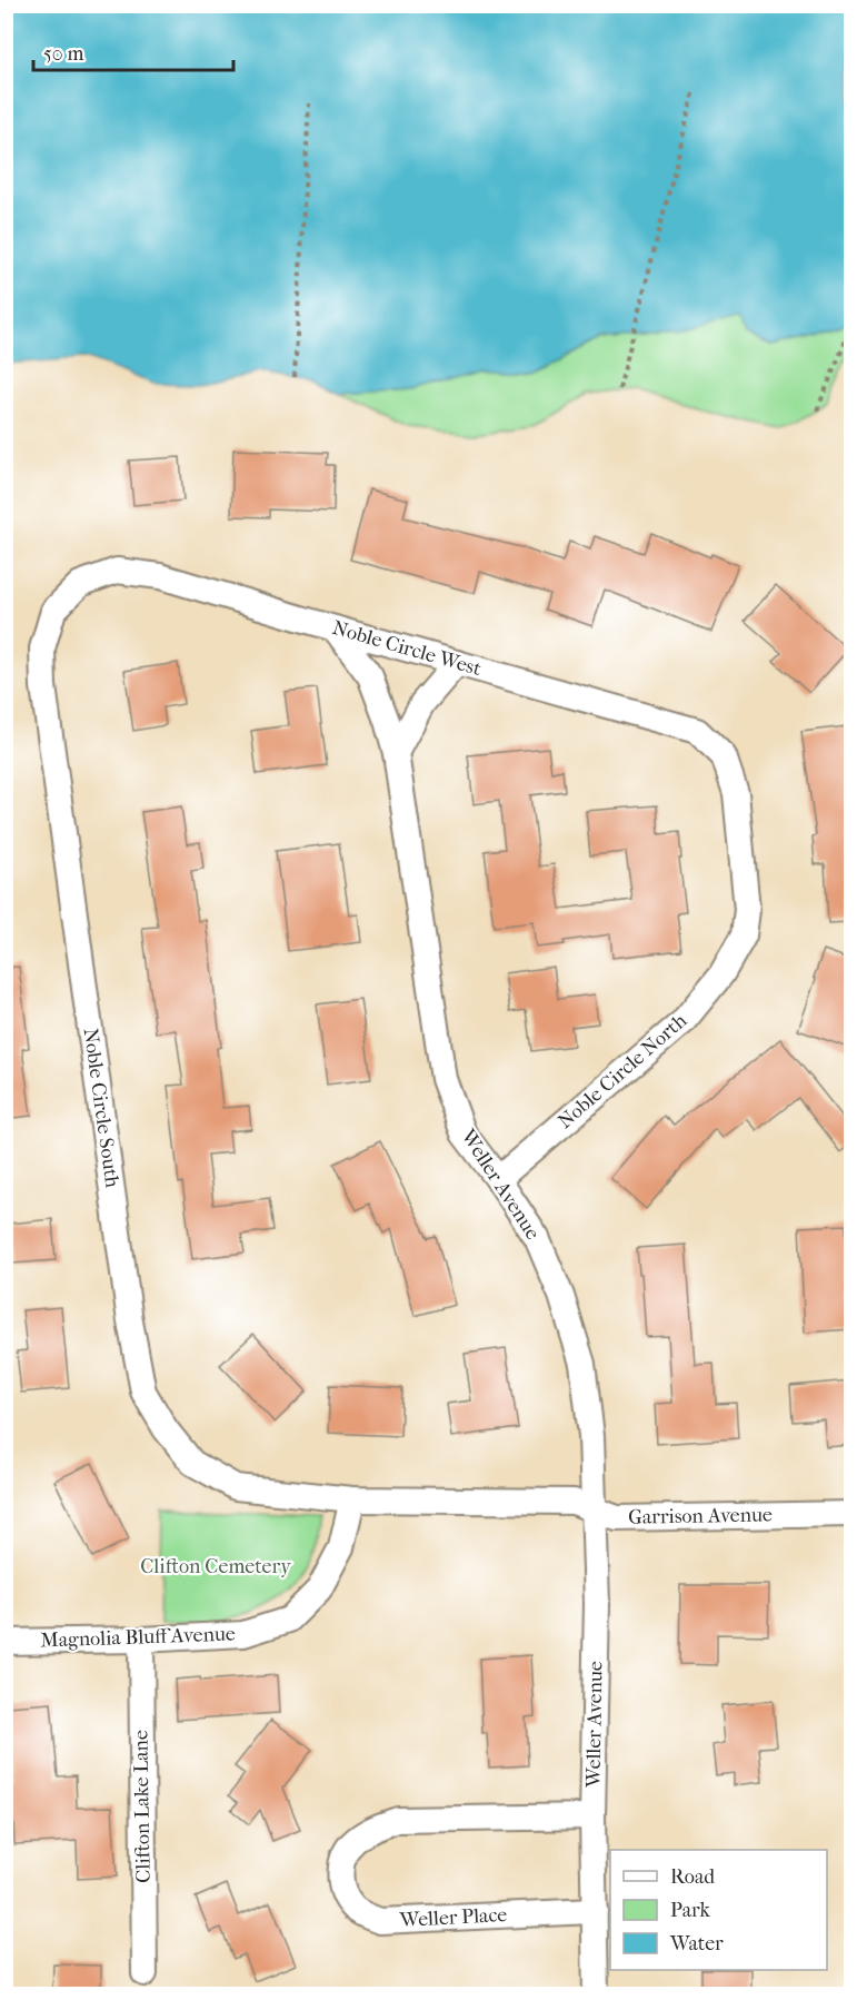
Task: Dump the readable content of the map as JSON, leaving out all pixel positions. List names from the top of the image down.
{
  "streets": {
    "street": [
      "Noble Circle West",
      "Noble Circle North",
      "Noble Circle South",
      "Weller Avenue",
      "Garrison Avenue",
      "Magnolia Bluff Avenue",
      "Clifton Lake Lane",
      "Weller Place"
    ]
  },
  "crossings": [
    ["Noble Circle West", "Noble Circle North"],
    ["Noble Circle West", "Noble Circle South"],
    ["Noble Circle West", "Weller Avenue"],
    ["Noble Circle North", "Weller Avenue"],
    ["Noble Circle South", "Garrison Avenue"],
    ["Noble Circle South", "Magnolia Bluff Avenue"],
    ["Weller Avenue", "Garrison Avenue"],
    ["Weller Avenue", "Weller Place"],
    ["Garrison Avenue", "Magnolia Bluff Avenue"],
    ["Magnolia Bluff Avenue", "Clifton Lake Lane"]
  ],
  "parks": ["Clifton Cemetery"],
  "legend": ["Road", "Park", "Water"],
  "scale_bar": "50 m"
}
